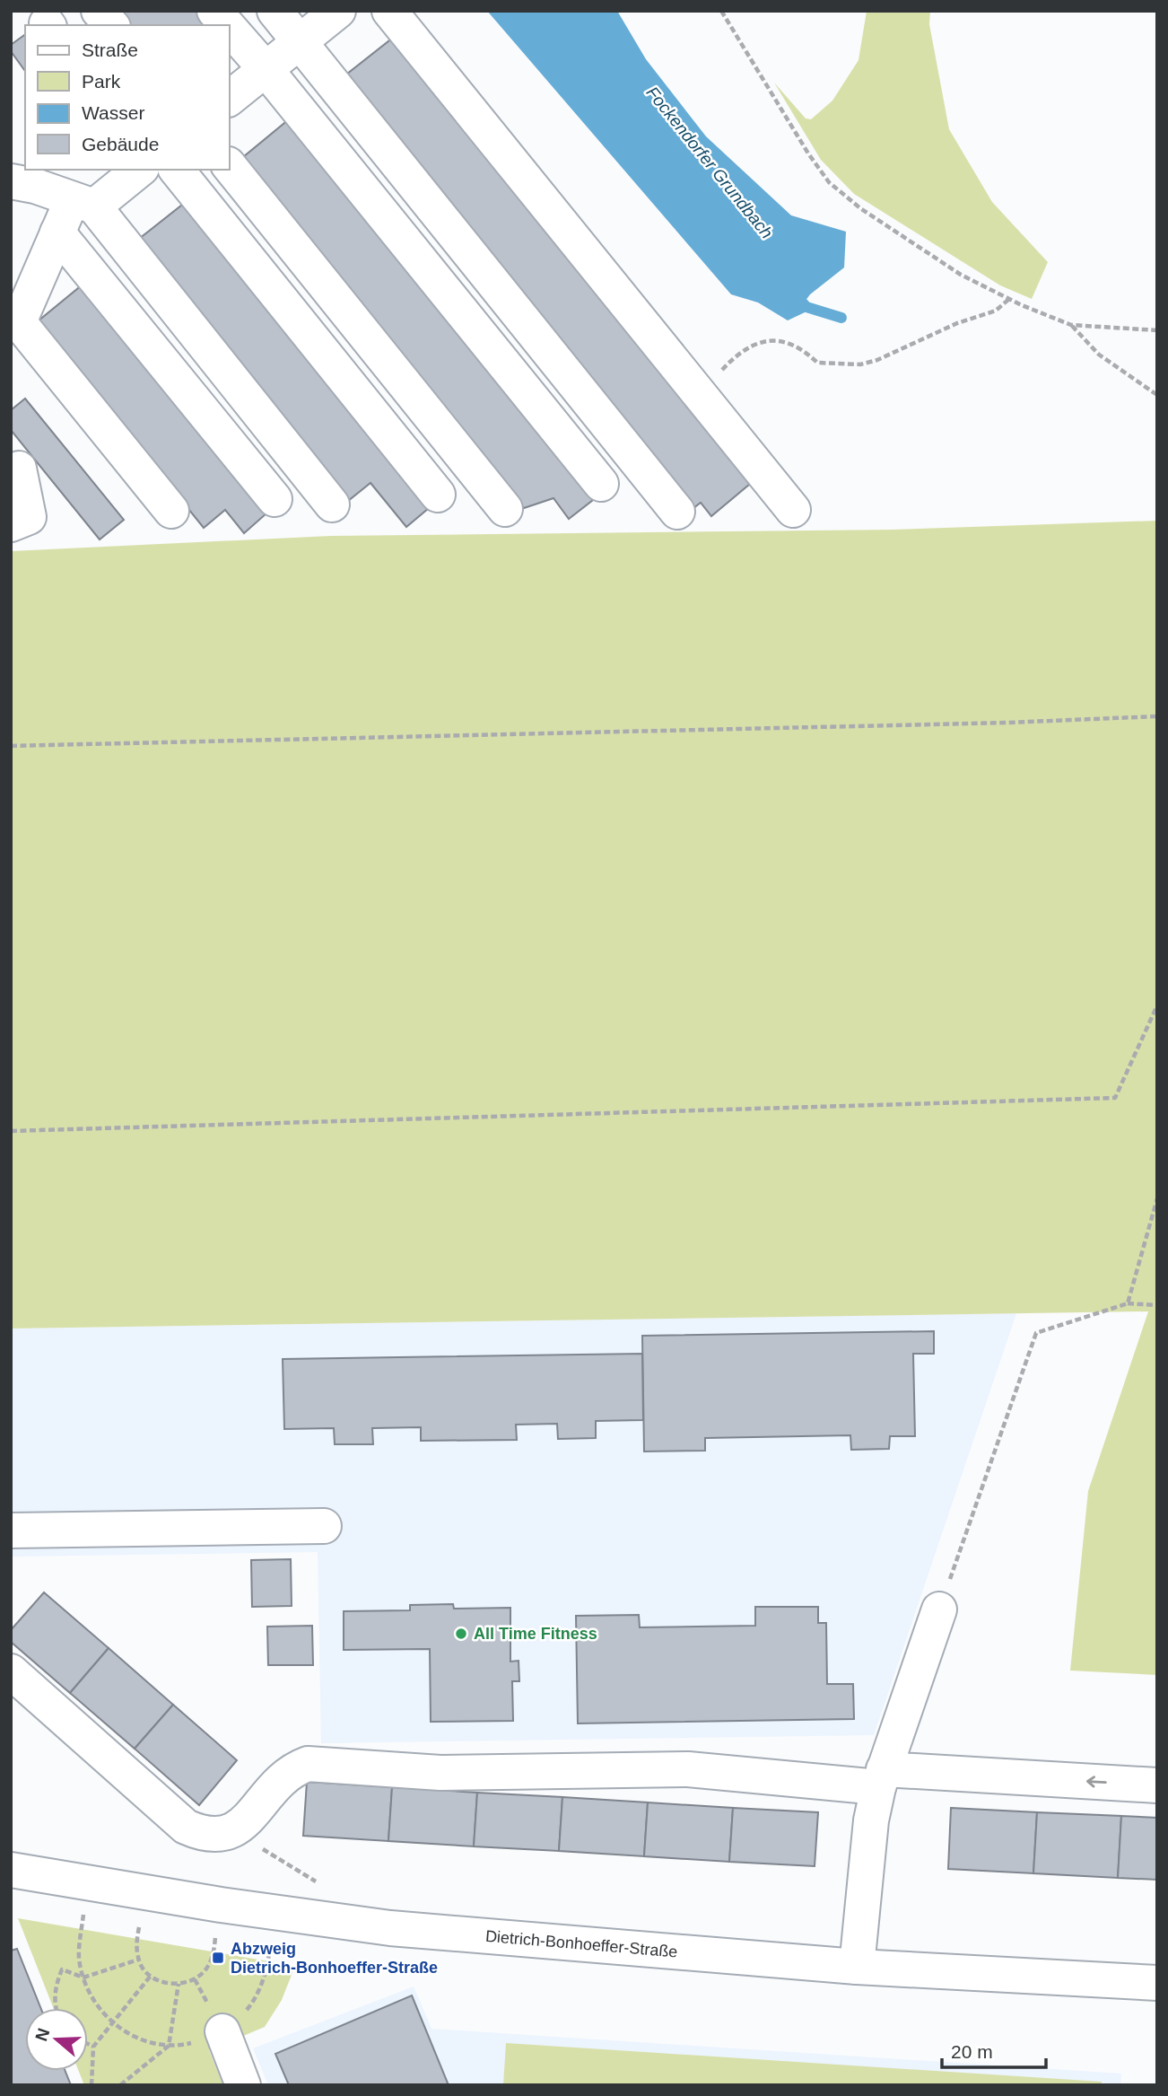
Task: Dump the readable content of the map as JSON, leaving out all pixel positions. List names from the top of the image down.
{
  "streets": {
    "street": ["Dietrich-Bonhoeffer-Straße"]
  },
  "water": ["Fockendorfer Grundbach"],
  "places": {
    "other": ["All Time Fitness"],
    "transit": ["Abzweig Dietrich-Bonhoeffer-Straße"]
  },
  "legend": [
    "Straße",
    "Park",
    "Wasser",
    "Gebäude"
  ],
  "scale_bar": "20 m",
  "north": "left"
}
